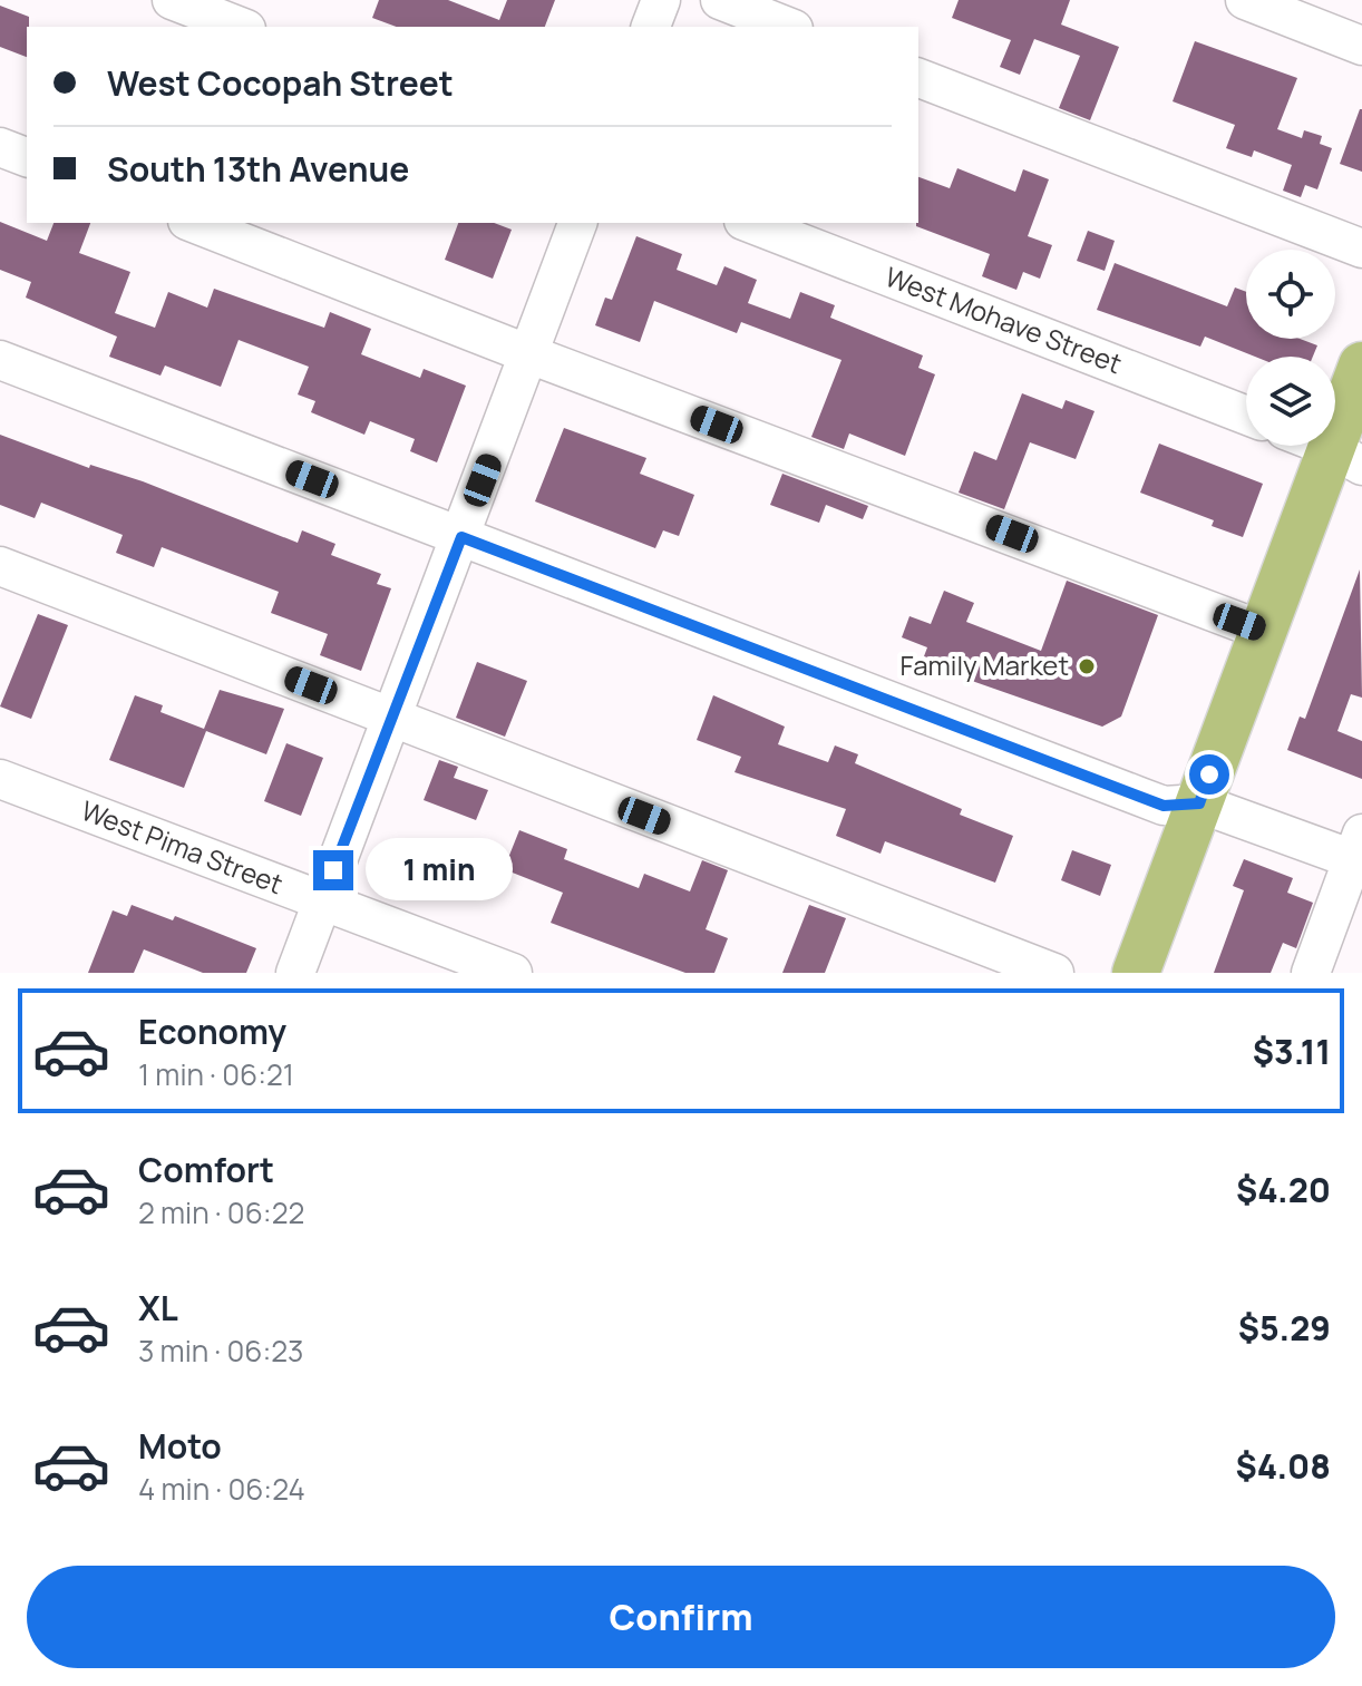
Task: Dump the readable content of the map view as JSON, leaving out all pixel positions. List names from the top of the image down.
{
  "streets": {
    "street": ["West Mohave Street", "West Pima Street"]
  },
  "places": ["Family Market"],
  "page": {
    "banner": ["West Cocopah Street", "South 13th Avenue"],
    "bubble": "1 min",
    "list": [
      {
        "name": "Economy",
        "note": "1 min · 06:21",
        "value": "$3.11"
      },
      {
        "name": "Comfort",
        "note": "2 min · 06:22",
        "value": "$4.20"
      },
      {
        "name": "XL",
        "note": "3 min · 06:23",
        "value": "$5.29"
      },
      {
        "name": "Moto",
        "note": "4 min · 06:24",
        "value": "$4.08"
      }
    ],
    "buttons": "Confirm"
  }
}
